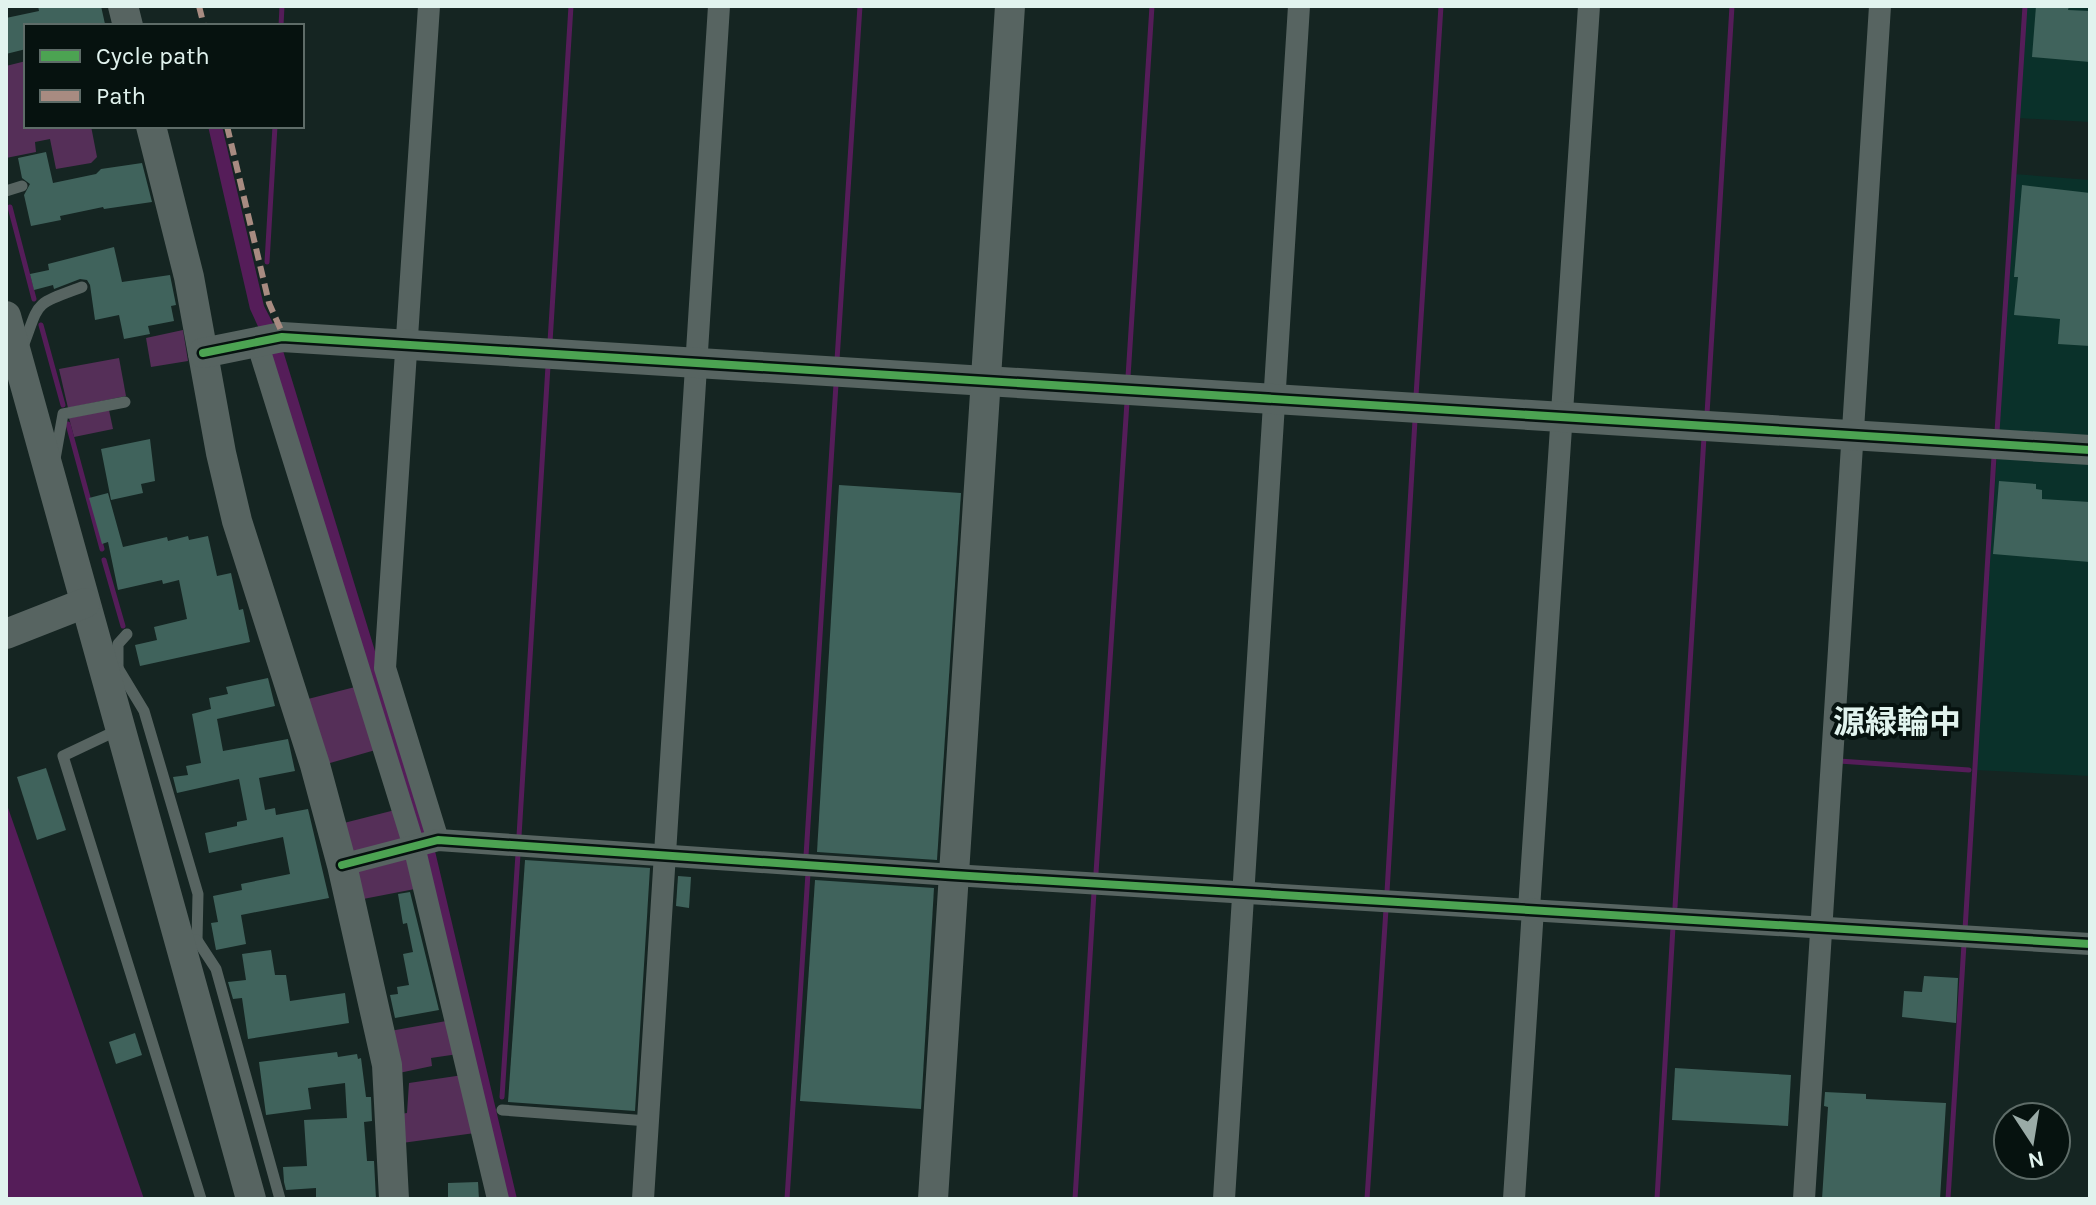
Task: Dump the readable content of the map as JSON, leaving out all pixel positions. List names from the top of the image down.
{
  "districts": ["源緑輪中"],
  "legend": ["Cycle path", "Path"],
  "north": "bottom"
}
